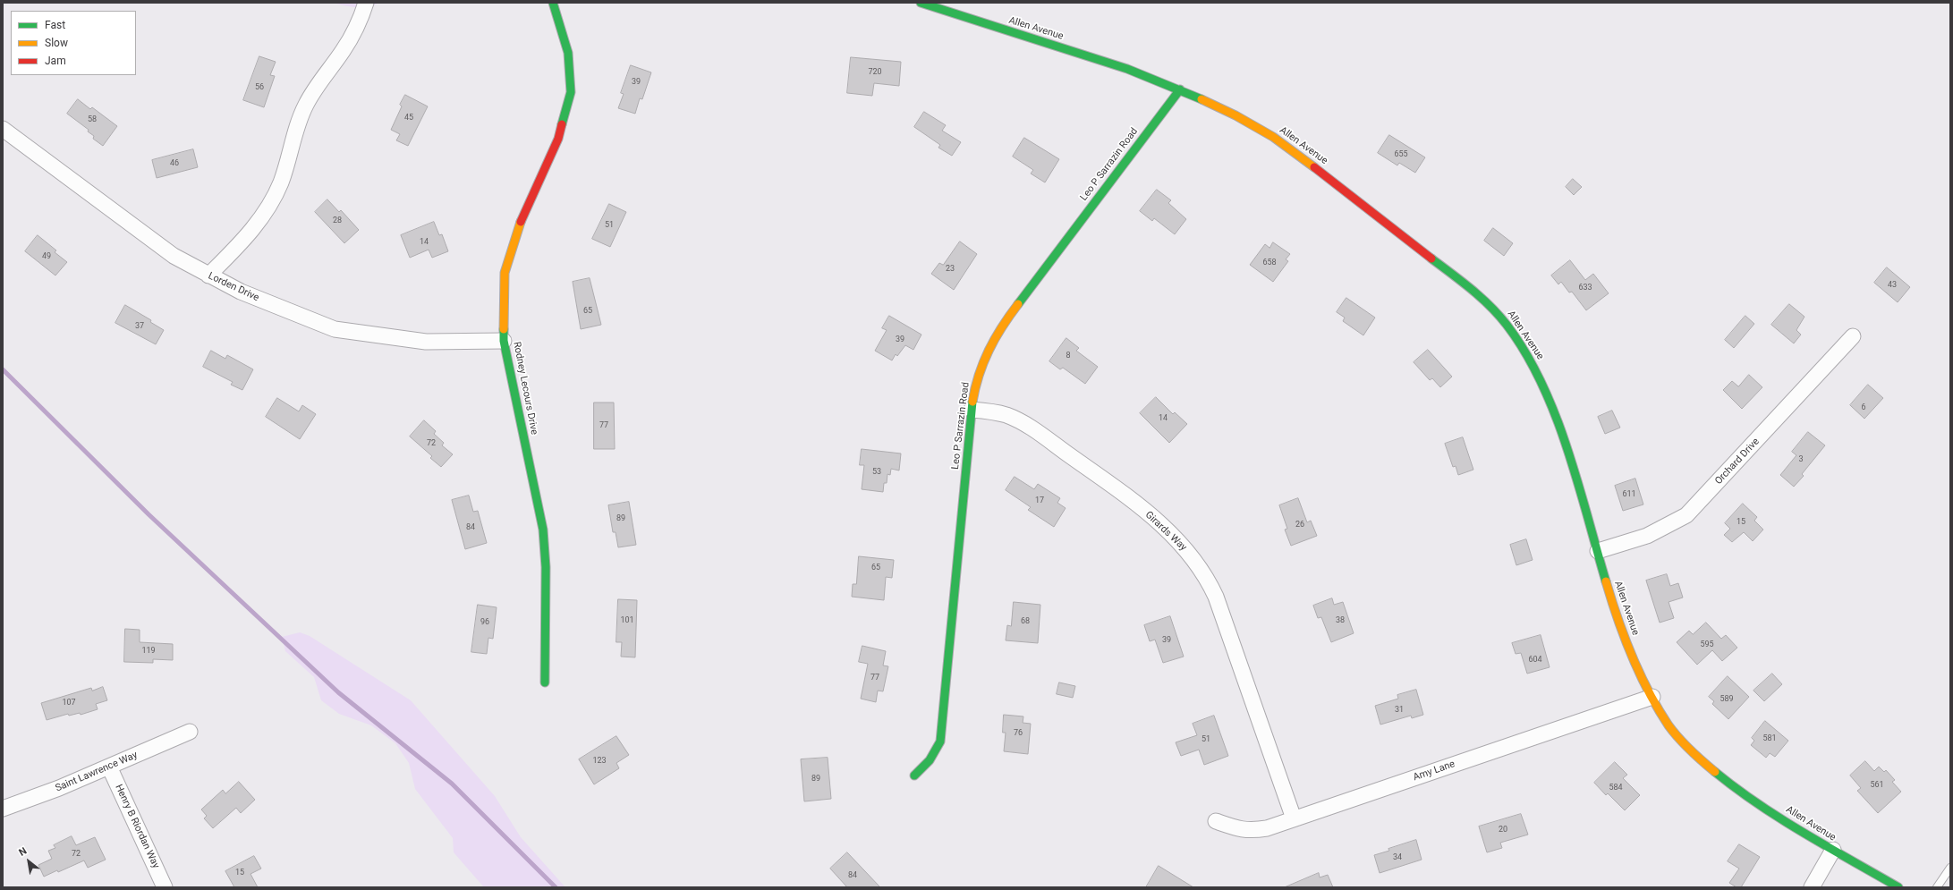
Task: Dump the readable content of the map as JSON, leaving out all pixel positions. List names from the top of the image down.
{
  "streets": {
    "street": [
      "Allen Avenue",
      "Leo P Sarrazin Road",
      "Lorden Drive",
      "Rodney Lecours Drive",
      "Orchard Drive",
      "Girards Way",
      "Amy Lane",
      "Saint Lawrence Way",
      "Henry B Riordan Way"
    ]
  },
  "crossings": [
    ["Allen Avenue", "Leo P Sarrazin Road"],
    ["Allen Avenue", "Orchard Drive"],
    ["Allen Avenue", "Amy Lane"],
    ["Leo P Sarrazin Road", "Girards Way"],
    ["Lorden Drive", "Rodney Lecours Drive"],
    ["Girards Way", "Amy Lane"],
    ["Saint Lawrence Way", "Henry B Riordan Way"]
  ],
  "house_numbers": [
    "720",
    "39",
    "56",
    "45",
    "58",
    "655",
    "46",
    "28",
    "51",
    "14",
    "49",
    "658",
    "23",
    "43",
    "633",
    "65",
    "37",
    "39",
    "8",
    "6",
    "14",
    "77",
    "72",
    "3",
    "53",
    "611",
    "17",
    "89",
    "15",
    "26",
    "84",
    "65",
    "101",
    "38",
    "68",
    "96",
    "39",
    "595",
    "119",
    "604",
    "77",
    "589",
    "107",
    "31",
    "76",
    "581",
    "51",
    "123",
    "89",
    "561",
    "584",
    "20",
    "72",
    "34",
    "15",
    "84"
  ],
  "legend": ["Fast", "Slow", "Jam"],
  "north": "top left"
}
